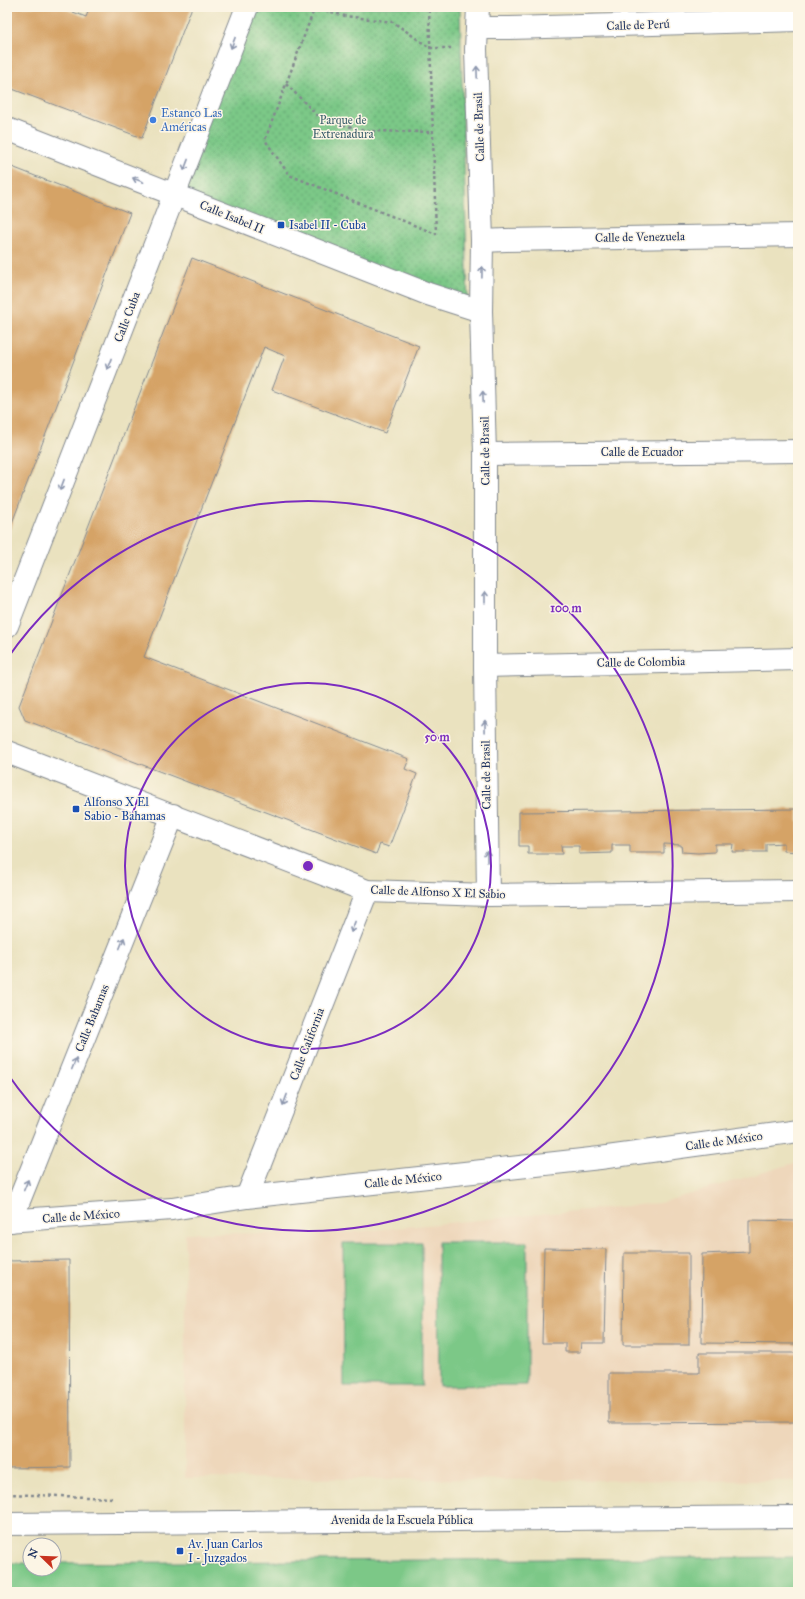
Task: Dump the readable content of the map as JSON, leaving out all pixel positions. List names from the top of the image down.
{
  "streets": {
    "street": [
      "Calle de Perú",
      "Calle de Brasil",
      "Calle Isabel II",
      "Calle de Venezuela",
      "Calle Cuba",
      "Calle de Ecuador",
      "Calle de Colombia",
      "Calle de Alfonso X El Sabio",
      "Calle Bahamas",
      "Calle California",
      "Calle de México",
      "Avenida de la Escuela Pública"
    ]
  },
  "crossings": [
    ["Calle de Perú", "Calle de Brasil"],
    ["Calle de Brasil", "Calle Isabel II"],
    ["Calle de Brasil", "Calle de Venezuela"],
    ["Calle de Brasil", "Calle de Ecuador"],
    ["Calle de Brasil", "Calle de Colombia"],
    ["Calle de Brasil", "Calle de Alfonso X El Sabio"],
    ["Calle Isabel II", "Calle Cuba"],
    ["Calle de Alfonso X El Sabio", "Calle Bahamas"],
    ["Calle de Alfonso X El Sabio", "Calle California"],
    ["Calle Bahamas", "Calle de México"],
    ["Calle California", "Calle de México"]
  ],
  "one_way": [
    "Calle de Brasil",
    "Calle Isabel II",
    "Calle Cuba",
    "Calle Bahamas",
    "Calle California"
  ],
  "parks": ["Parque de Extrenadura"],
  "places": {
    "other": ["Estanco Las Américas"],
    "transit": ["Isabel II - Cuba", "Alfonso X El Sabio - Bahamas", "Av. Juan Carlos I - Juzgados"]
  },
  "north": "top left",
  "rings": ["100 m", "50 m"]
}
